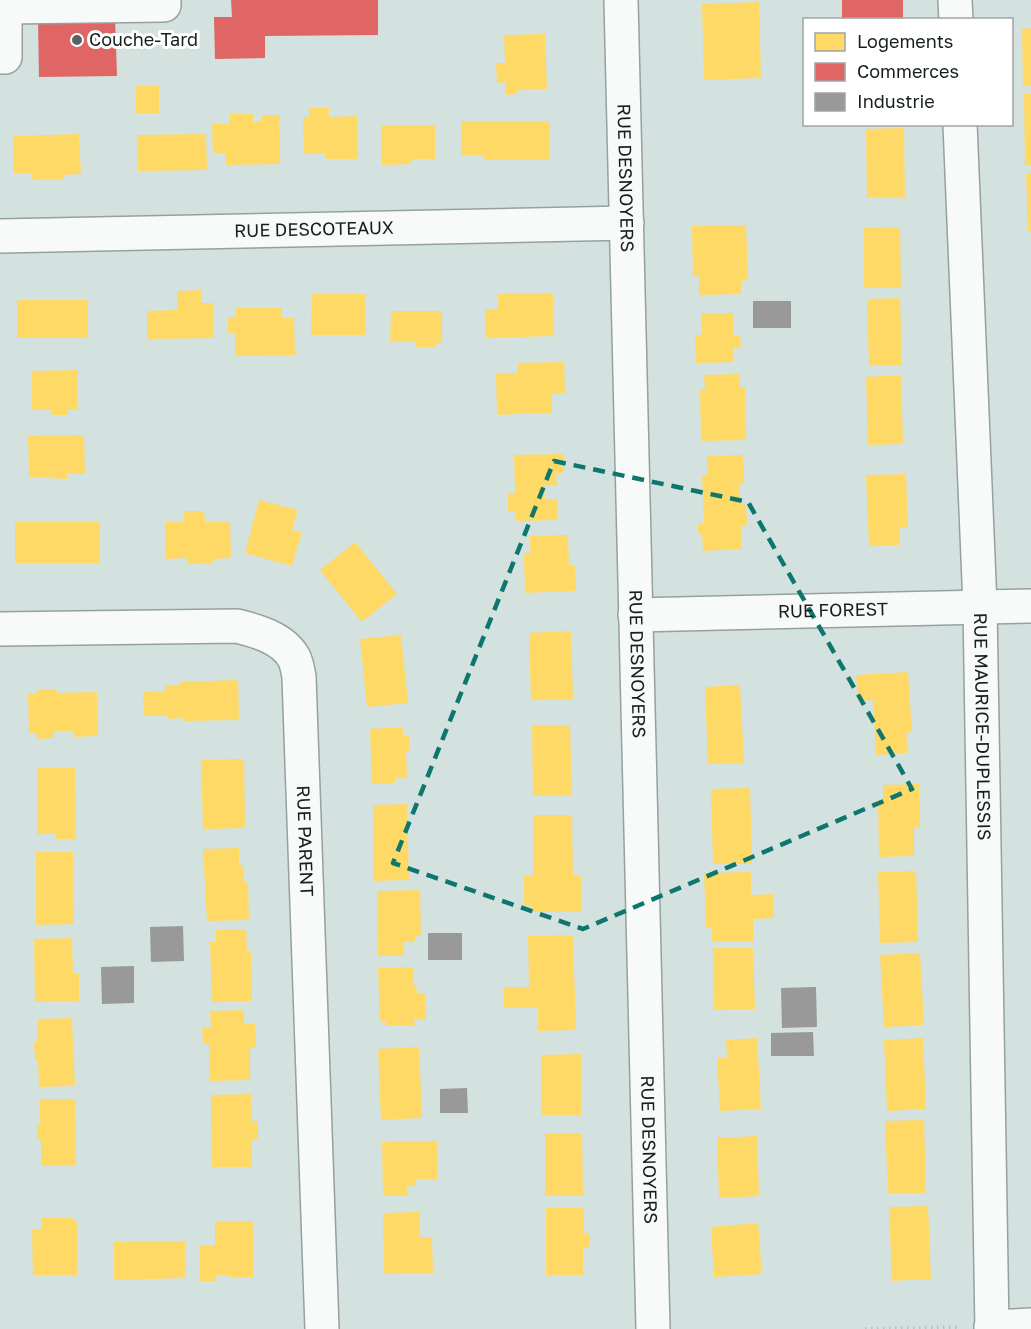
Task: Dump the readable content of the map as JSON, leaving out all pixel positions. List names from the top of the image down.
{
  "streets": {
    "street": [
      "RUE DESNOYERS",
      "RUE DESCOTEAUX",
      "RUE FOREST",
      "RUE MAURICE-DUPLESSIS",
      "RUE PARENT"
    ]
  },
  "crossings": [
    ["RUE DESNOYERS", "RUE DESCOTEAUX"],
    ["RUE DESNOYERS", "RUE FOREST"],
    ["RUE FOREST", "RUE MAURICE-DUPLESSIS"]
  ],
  "places": ["Couche-Tard"],
  "legend": ["Logements", "Commerces", "Industrie"]
}
